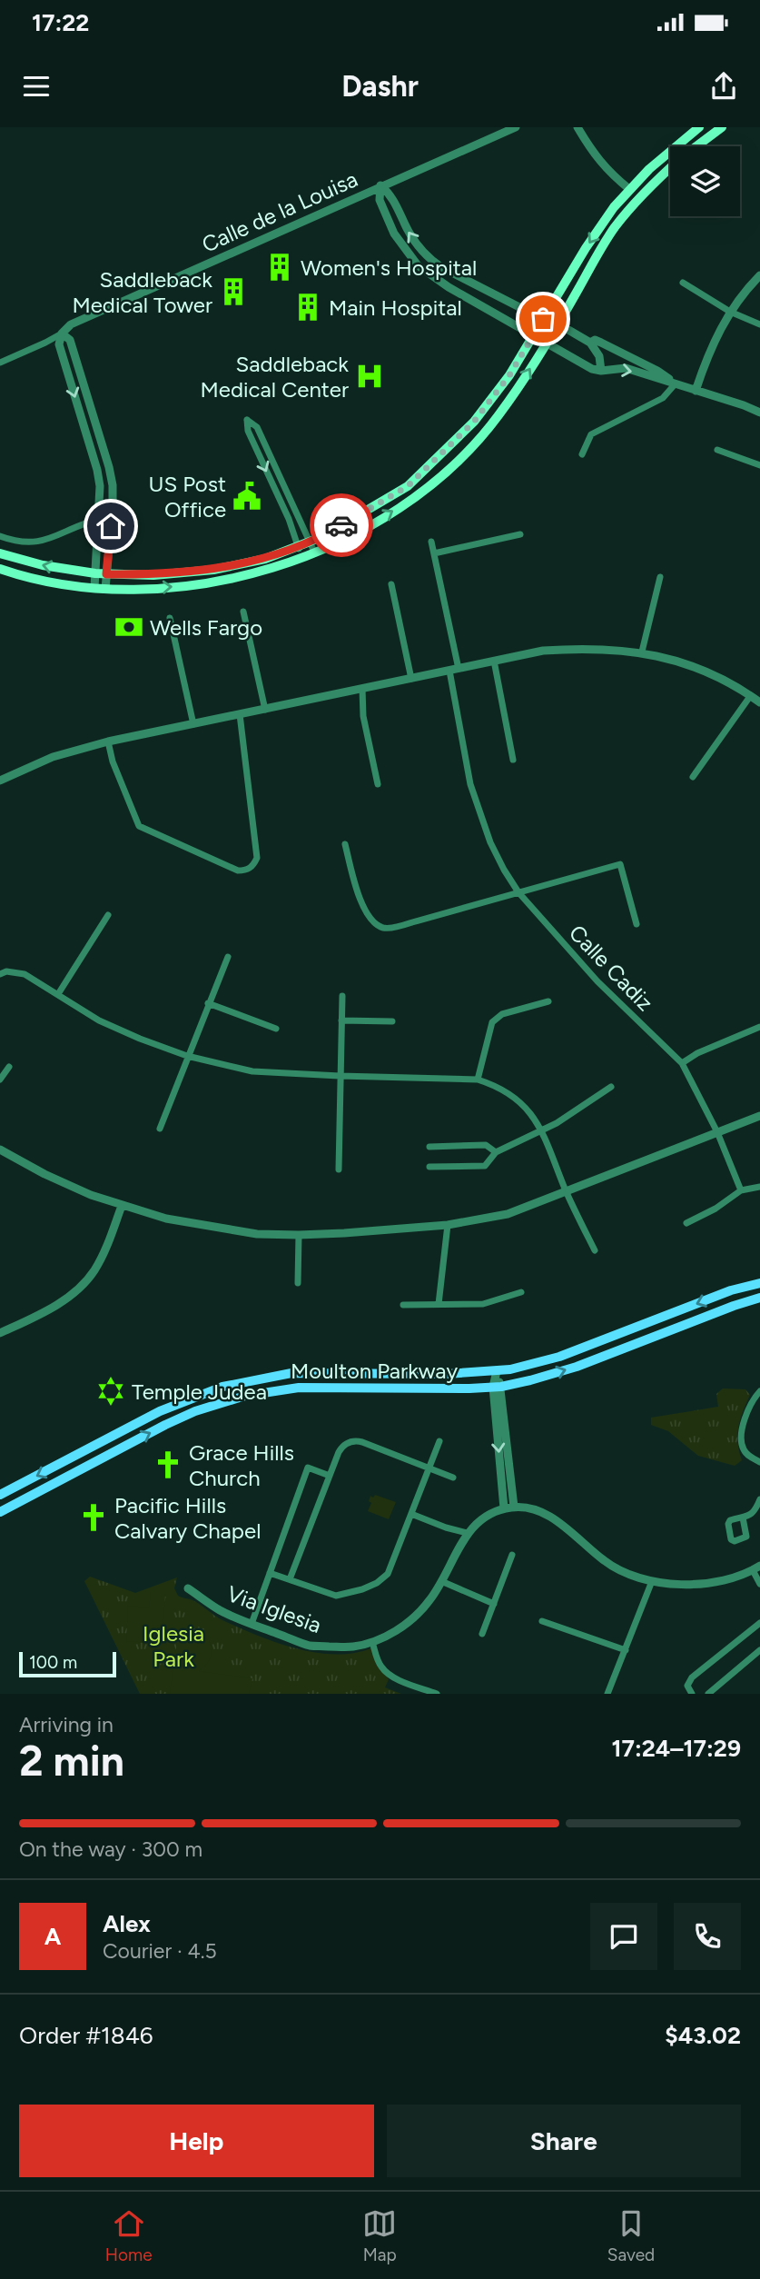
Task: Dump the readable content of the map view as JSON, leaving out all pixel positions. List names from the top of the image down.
{
  "streets": {
    "main road": ["Moulton Parkway"],
    "street": ["Calle de la Louisa", "Calle Cadiz", "Via Iglesia"]
  },
  "parks": ["Iglesia Park"],
  "places": {
    "building": ["Women's Hospital", "Saddleback Medical Tower", "Main Hospital"],
    "hospital": ["Saddleback Medical Center"],
    "public building": ["US Post Office"],
    "bank": ["Wells Fargo"],
    "synagogue": ["Temple Judea"],
    "church": ["Grace Hills Church", "Pacific Hills Calvary Chapel"]
  },
  "scale_bar": "100 m",
  "page": {
    "status": "17:22",
    "header": "Dashr",
    "scale": "100 m",
    "heading": ["2 min", "Arriving in", "17:24–17:29"],
    "panel": [
      "Alex",
      "Courier · 4.5",
      "Order #1846",
      "$43.02"
    ],
    "bar": "On the way · 300 m",
    "round": "A",
    "buttons": ["Help", "Share"],
    "tabs": ["Home", "Map", "Saved"]
  }
}
